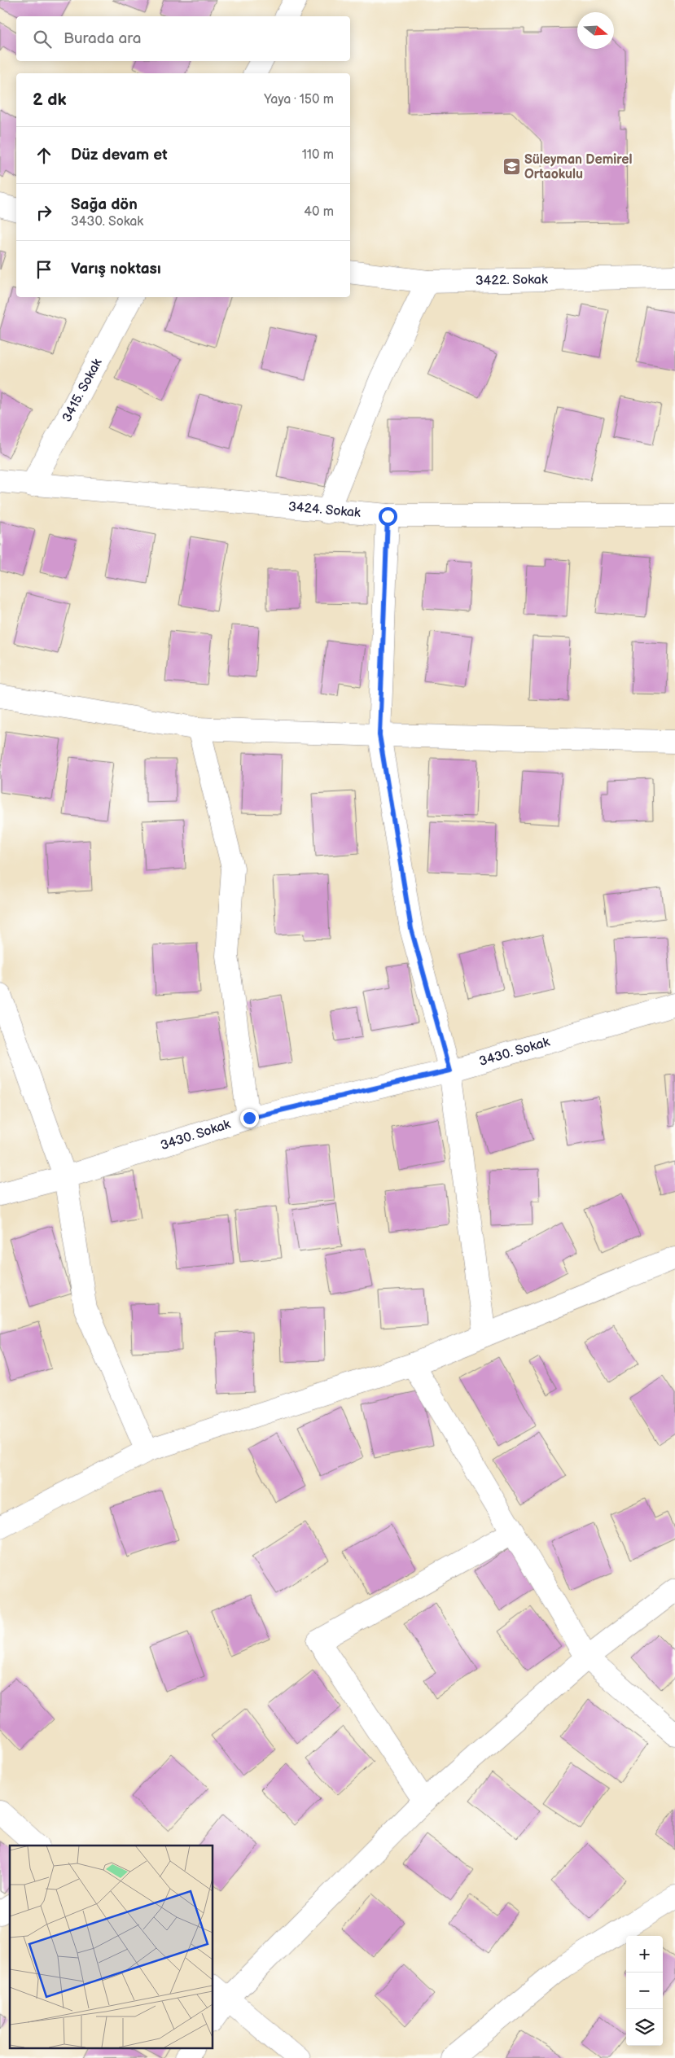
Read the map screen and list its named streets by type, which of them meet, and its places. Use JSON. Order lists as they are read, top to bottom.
{
  "streets": {
    "street": [
      "3422. Sokak",
      "3415. Sokak",
      "3424. Sokak",
      "3430. Sokak"
    ]
  },
  "crossings": [
    ["3415. Sokak", "3424. Sokak"]
  ],
  "places": {
    "school or university": ["Süleyman Demirel Ortaokulu"]
  },
  "north": "right",
  "page": {
    "search": "Burada ara",
    "heading": ["2 dk", "Yaya · 150 m"],
    "list": [
      ["Düz devam et", "110 m"],
      ["Sağa dön", "3430. Sokak", "40 m"],
      "Varış noktası"
    ],
    "map_buttons": ["+", "−"]
  }
}
